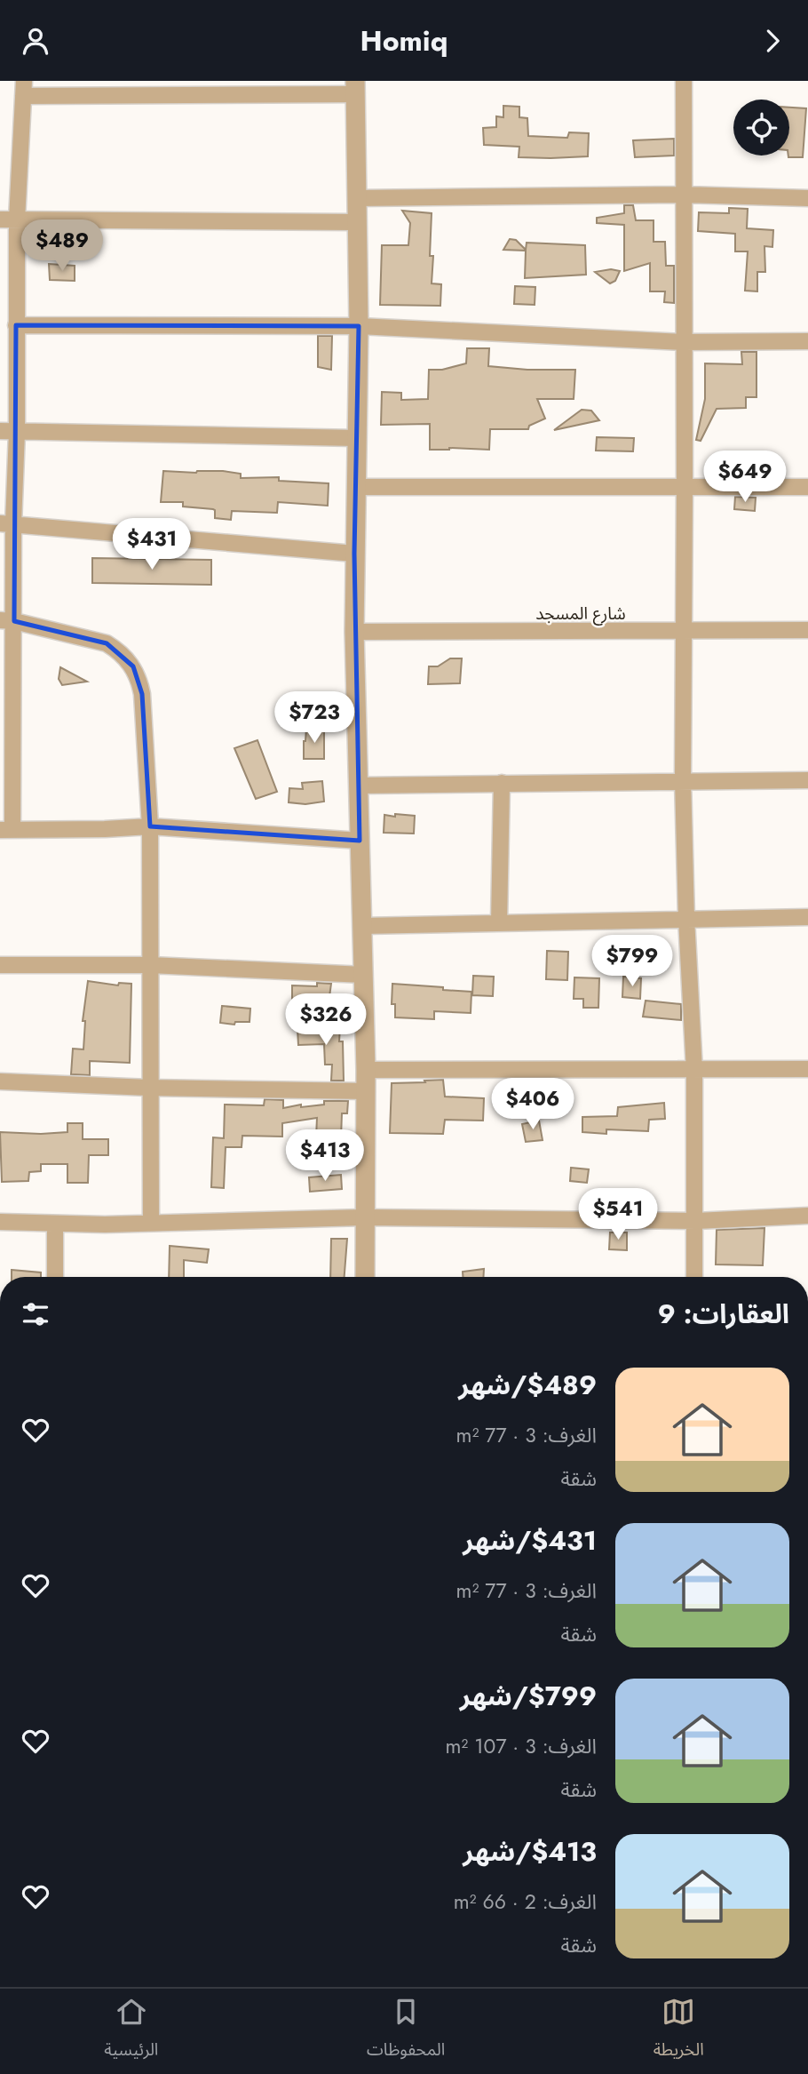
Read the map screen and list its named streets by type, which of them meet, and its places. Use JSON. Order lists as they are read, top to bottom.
{
  "streets": {
    "street": ["شارع المسجد"]
  },
  "page": {
    "header": "Homiq",
    "price": [
      "$489",
      "$649",
      "$431",
      "$723",
      "$799",
      "$326",
      "$406",
      "$413",
      "$541"
    ],
    "heading": "العقارات: 9",
    "list": [
      {
        "name": "$489/شهر",
        "note": "الغرف: 3 · 77 m² · شقة"
      },
      {
        "name": "$431/شهر",
        "note": "الغرف: 3 · 77 m² · شقة"
      },
      {
        "name": "$799/شهر",
        "note": "الغرف: 3 · 107 m² · شقة"
      },
      {
        "name": "$413/شهر",
        "note": "الغرف: 2 · 66 m² · شقة"
      }
    ],
    "tabs": ["الخريطة", "المحفوظات", "الرئيسية"]
  }
}
